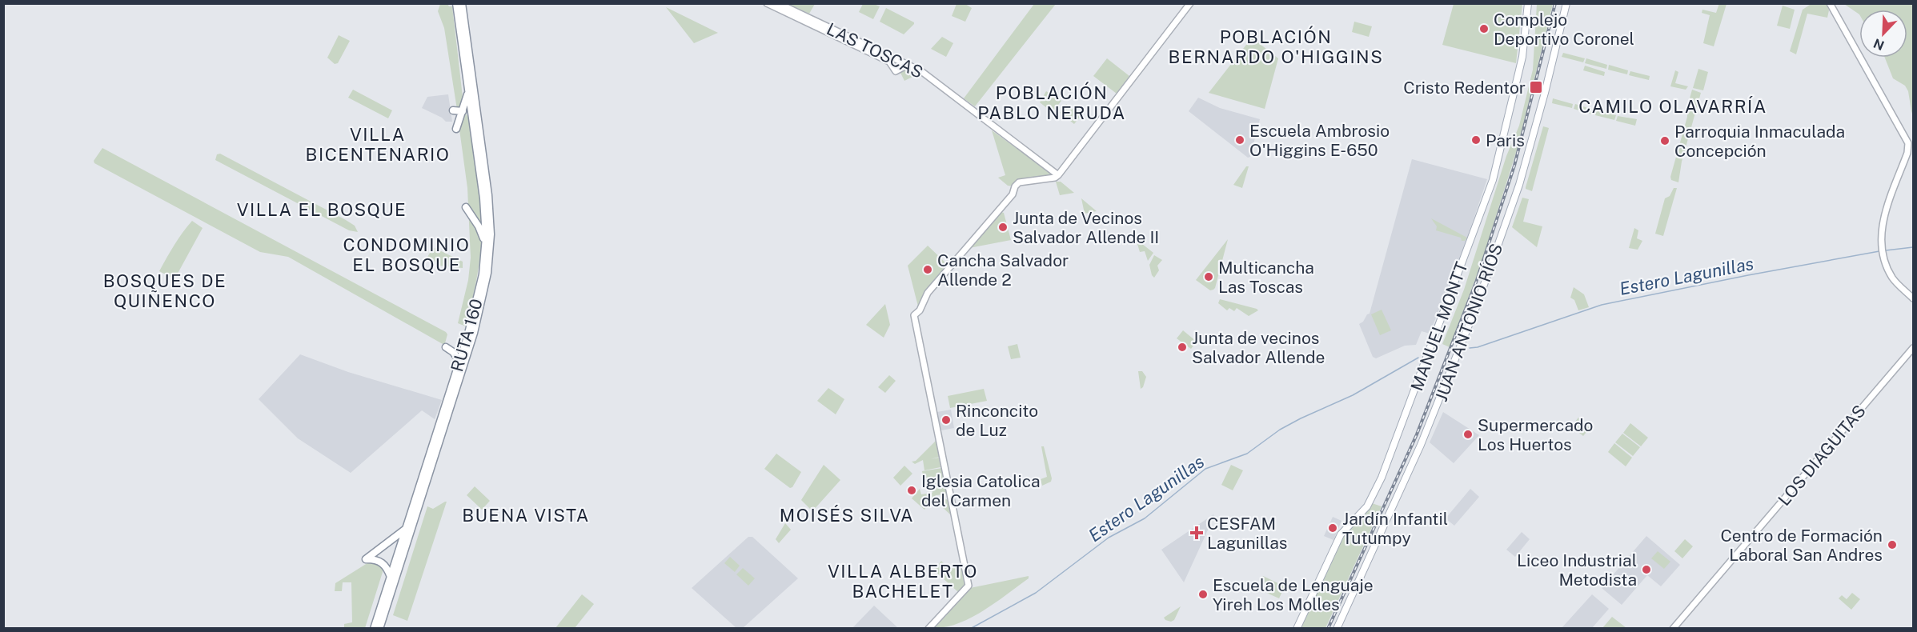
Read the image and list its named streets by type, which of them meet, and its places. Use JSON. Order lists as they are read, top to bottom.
{
  "streets": {
    "highway": ["RUTA 160"],
    "main road": ["JUAN ANTONIO RÍOS", "MANUEL MONTT"],
    "street": ["LAS TOSCAS", "LOS DIAGUITAS"]
  },
  "districts": [
    "POBLACIÓN BERNARDO O'HIGGINS",
    "POBLACIÓN PABLO NERUDA",
    "CAMILO OLAVARRÍA",
    "VILLA BICENTENARIO",
    "VILLA EL BOSQUE",
    "CONDOMINIO EL BOSQUE",
    "BOSQUES DE QUIÑENCO",
    "BUENA VISTA",
    "MOISÉS SILVA",
    "VILLA ALBERTO BACHELET"
  ],
  "water": ["Estero Lagunillas"],
  "places": {
    "other": [
      "Complejo Deportivo Coronel",
      "Escuela Ambrosio O'Higgins E-650",
      "Paris",
      "Parroquia Inmaculada Concepción",
      "Junta de Vecinos Salvador Allende II",
      "Cancha Salvador Allende 2",
      "Multicancha Las Toscas",
      "Junta de vecinos Salvador Allende",
      "Rinconcito de Luz",
      "Supermercado Los Huertos",
      "Iglesia Catolica del Carmen",
      "Jardín Infantil Tutumpy",
      "Centro de Formación Laboral San Andres",
      "Liceo Industrial Metodista",
      "Escuela de Lenguaje Yireh Los Molles"
    ],
    "transit": ["Cristo Redentor"],
    "health": ["CESFAM Lagunillas"]
  },
  "north": "bottom left"
}
